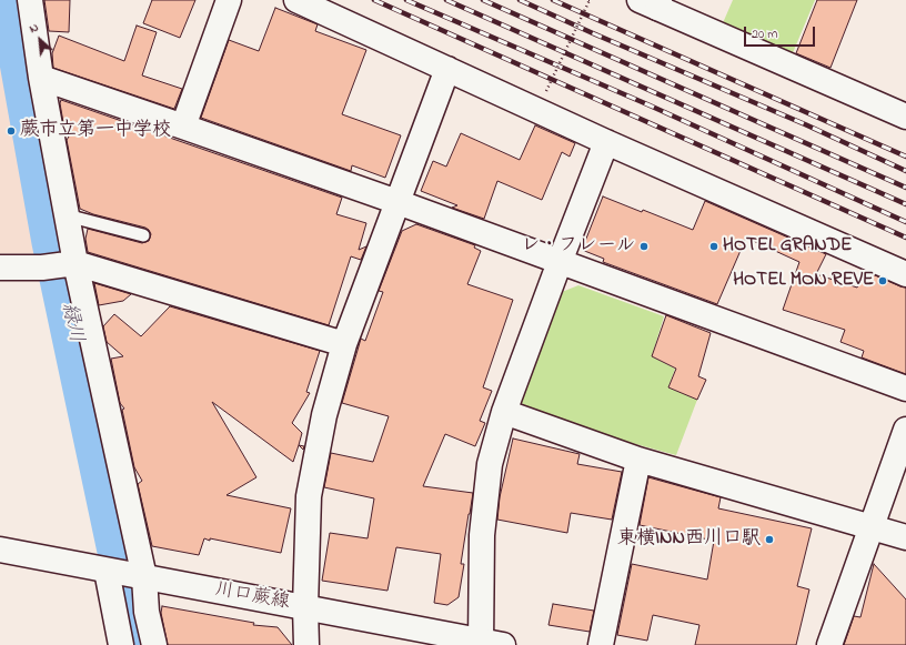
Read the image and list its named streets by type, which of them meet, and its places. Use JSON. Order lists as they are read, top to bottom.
{
  "streets": {
    "street": ["川口蕨線"]
  },
  "water": ["緑川"],
  "places": [
    "蕨市立第一中学校",
    "レ・フレール",
    "HOTEL GRANDE",
    "HOTEL MON REVE",
    "東横INN西川口駅"
  ],
  "scale_bar": "20 m",
  "north": "top left"
}
